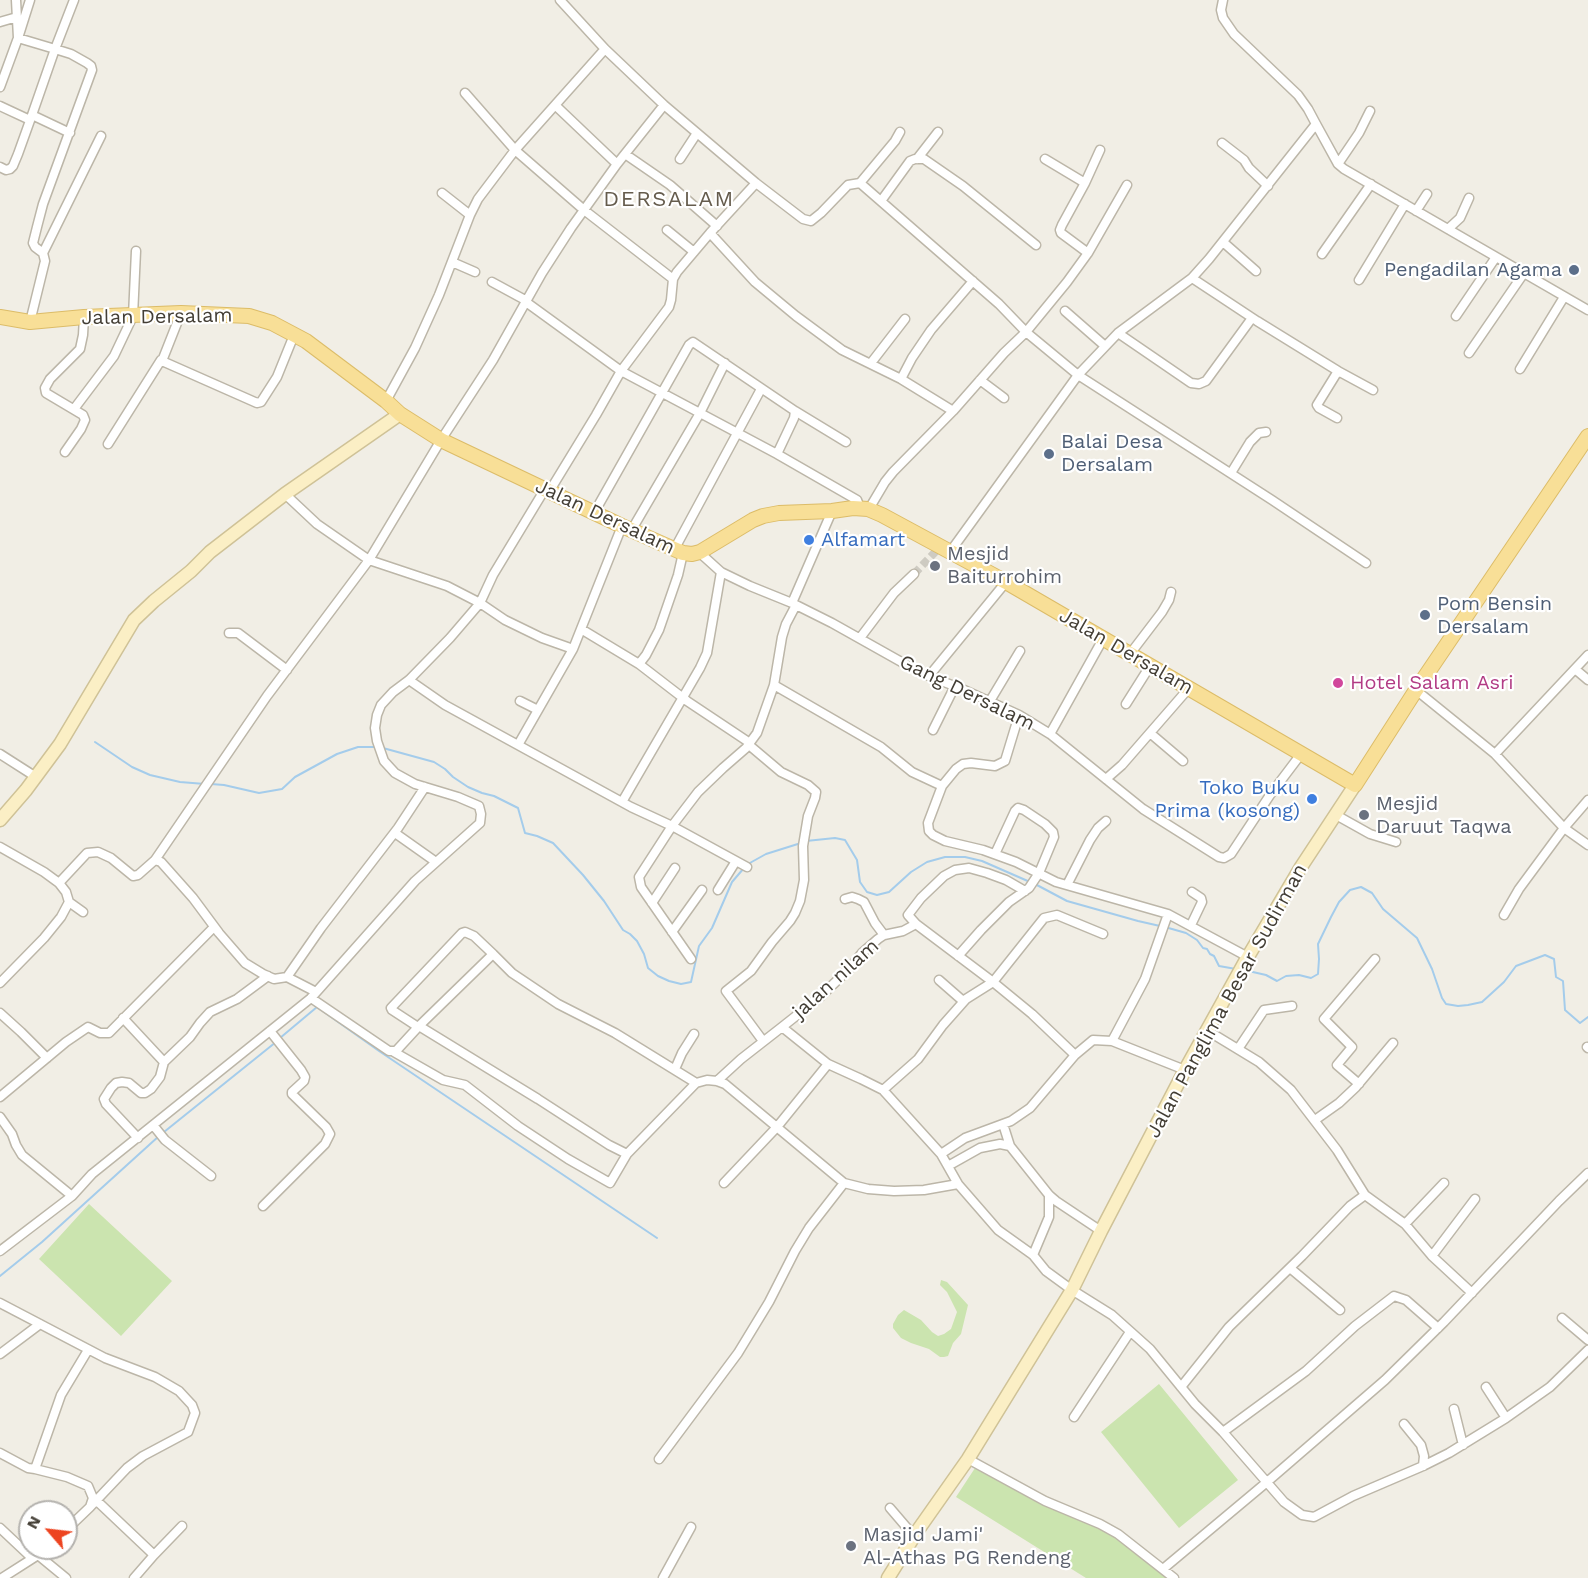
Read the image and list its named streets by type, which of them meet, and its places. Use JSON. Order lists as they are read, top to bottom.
{
  "streets": {
    "main road": ["Jalan Dersalam", "Jalan Panglima Besar Sudirman"],
    "street": ["Gang Dersalam", "jalan nilam"]
  },
  "crossings": [
    ["Jalan Dersalam", "Gang Dersalam"],
    ["Jalan Dersalam", "Jalan Panglima Besar Sudirman"]
  ],
  "districts": ["DERSALAM"],
  "places": [
    "Pengadilan Agama",
    "Balai Desa Dersalam",
    "Alfamart",
    "Mesjid Baiturrohim",
    "Pom Bensin Dersalam",
    "Hotel Salam Asri",
    "Toko Buku Prima (kosong)",
    "Mesjid Daruut Taqwa",
    "Masjid Jami' Al-Athas PG Rendeng"
  ],
  "north": "top left"
}
